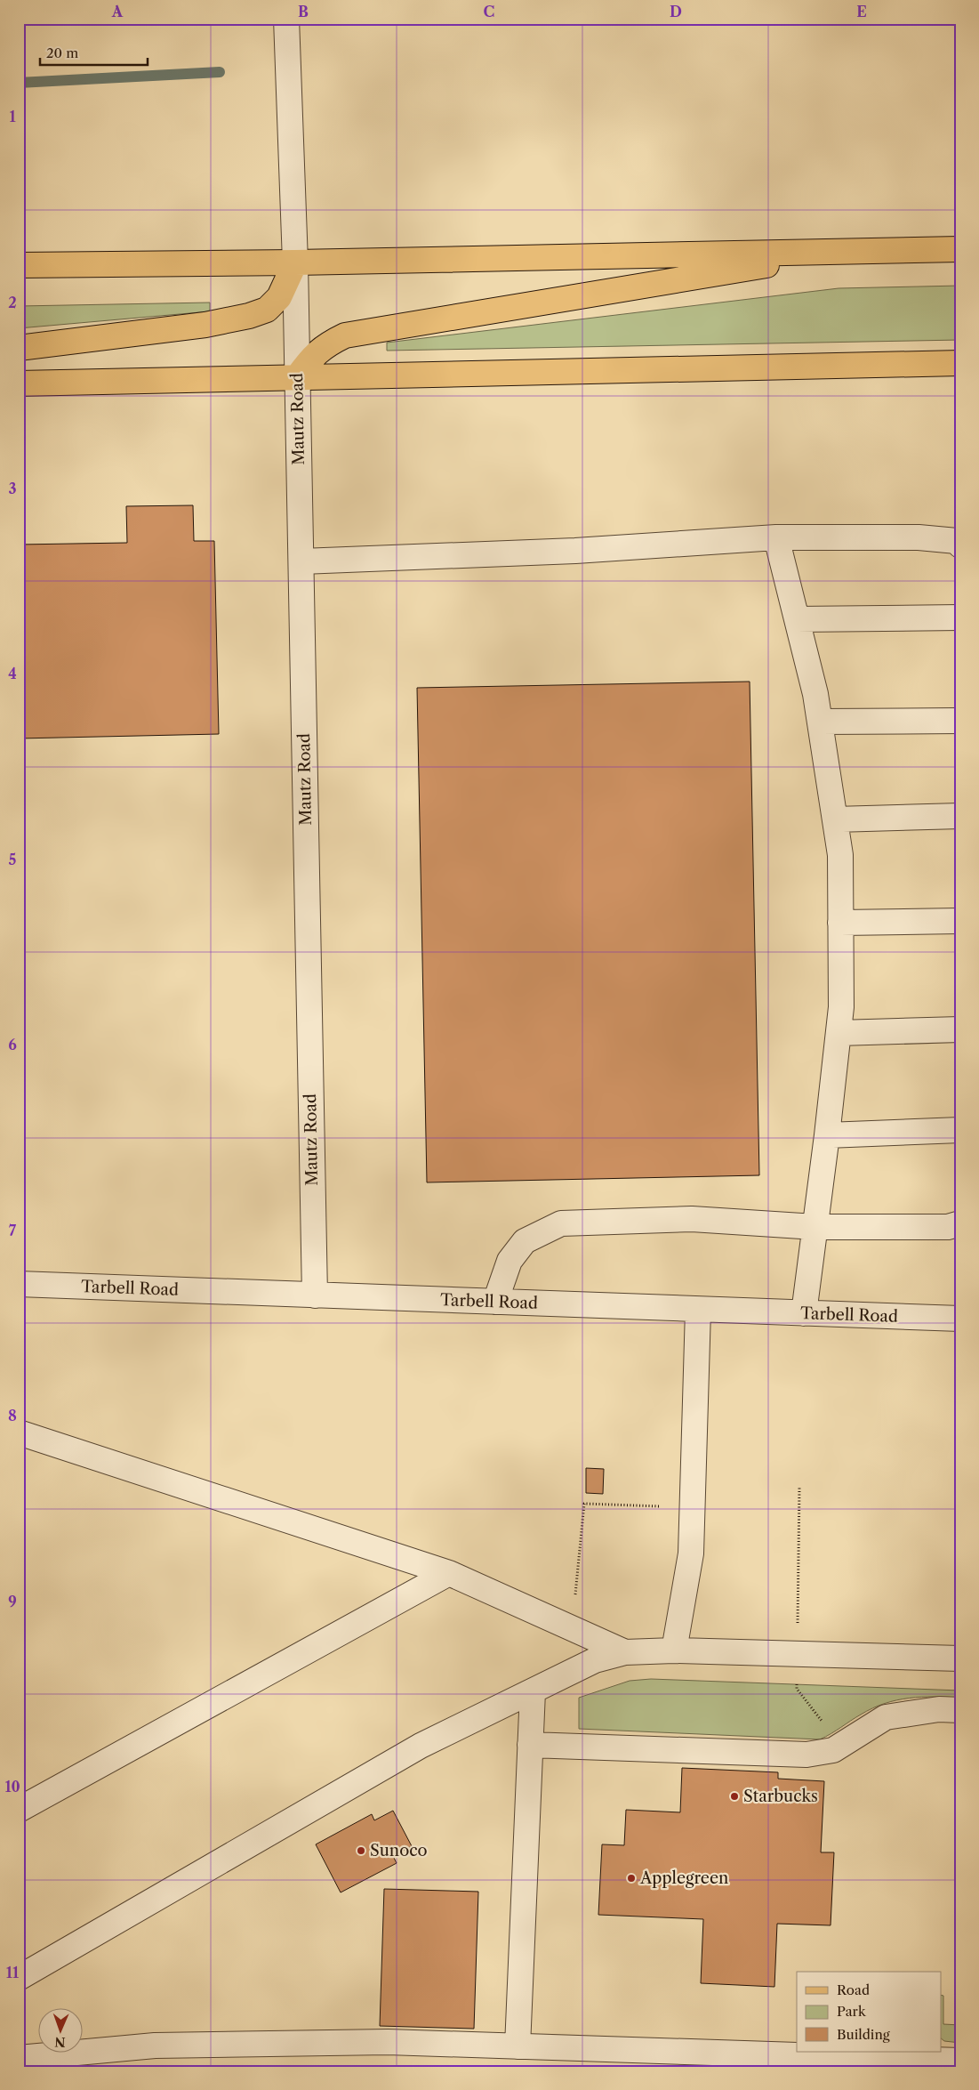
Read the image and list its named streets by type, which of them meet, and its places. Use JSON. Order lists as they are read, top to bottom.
{
  "streets": {
    "street": ["Mautz Road", "Tarbell Road"]
  },
  "crossings": [
    ["Mautz Road", "Tarbell Road"]
  ],
  "places": ["Starbucks", "Sunoco", "Applegreen"],
  "legend": ["Road", "Park", "Building"],
  "scale_bar": "20 m",
  "north": "bottom",
  "grid": {
    "columns": [
      "A",
      "B",
      "C",
      "D",
      "E"
    ],
    "rows": [
      "1",
      "2",
      "3",
      "4",
      "5",
      "6",
      "7",
      "8",
      "9",
      "10",
      "11"
    ]
  }
}
